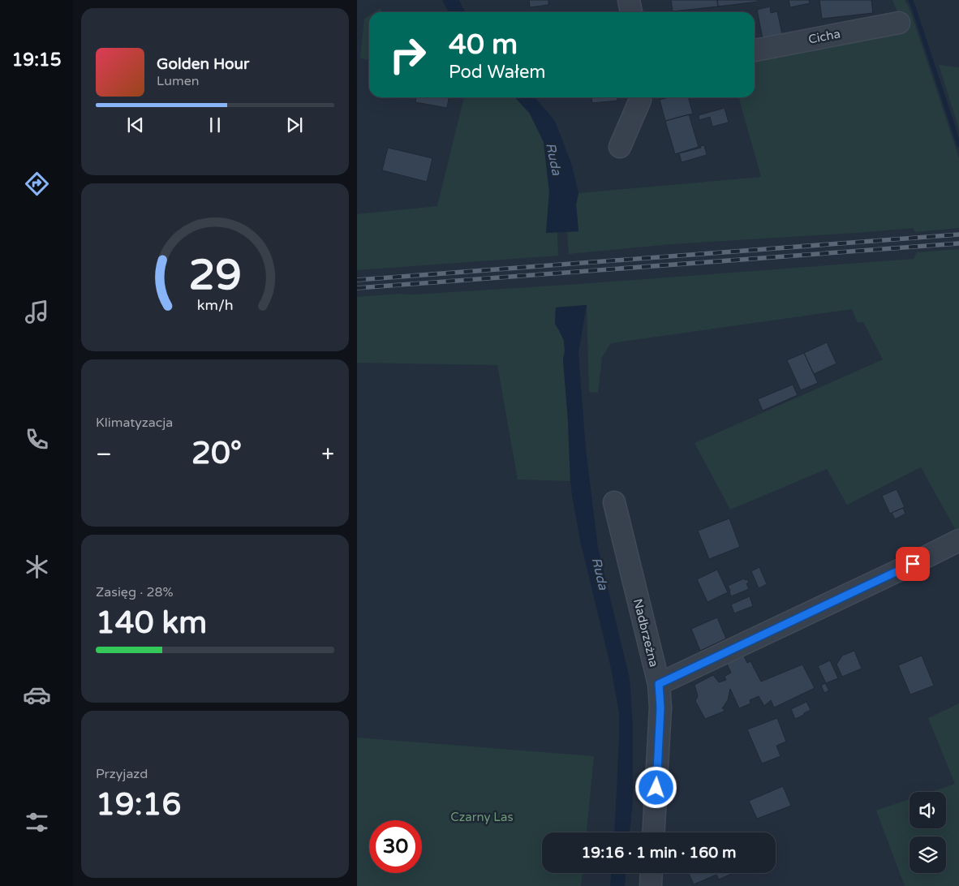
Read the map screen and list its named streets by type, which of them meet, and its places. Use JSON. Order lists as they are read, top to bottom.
{
  "streets": {
    "street": ["Cicha", "Nadbrzeżna"]
  },
  "water": ["Ruda"],
  "parks": ["Czarny Las"],
  "page": {
    "tabs": "19:15",
    "turn": ["40 m", "Pod Wałem"],
    "song": ["Golden Hour", "Lumen"],
    "tile": [
      "Klimatyzacja",
      ["Zasięg · 28%", "140 km"],
      ["Przyjazd", "19:16"]
    ],
    "heat": ["−", "20°", "+"],
    "limit": "30",
    "trip": "19:16 · 1 min · 160 m",
    "gauge": ["29", "km/h"]
  }
}
